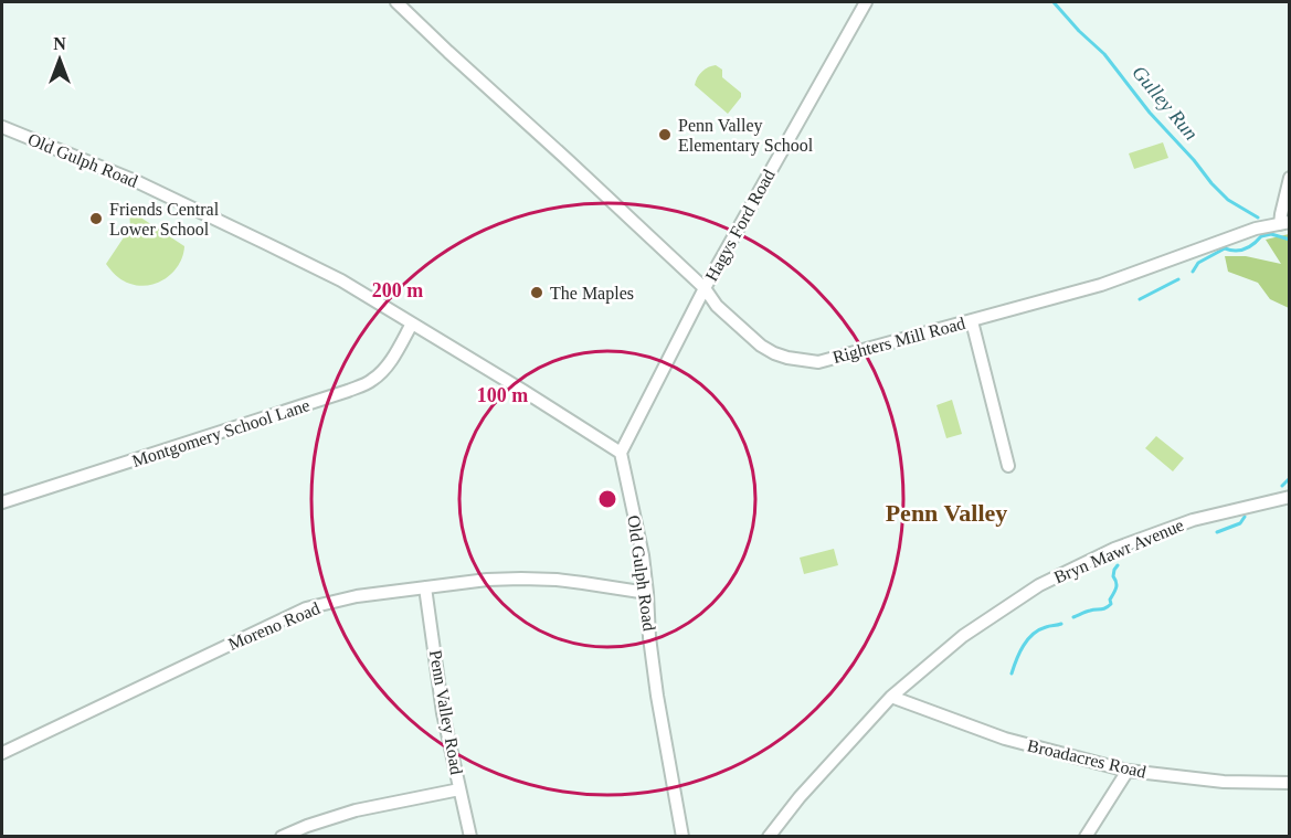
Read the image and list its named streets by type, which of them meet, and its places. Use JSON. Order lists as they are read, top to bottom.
{
  "streets": {
    "street": [
      "Old Gulph Road",
      "Hagys Ford Road",
      "Righters Mill Road",
      "Montgomery School Lane",
      "Bryn Mawr Avenue",
      "Moreno Road",
      "Penn Valley Road",
      "Broadacres Road"
    ]
  },
  "crossings": [
    ["Old Gulph Road", "Hagys Ford Road"],
    ["Old Gulph Road", "Montgomery School Lane"],
    ["Old Gulph Road", "Moreno Road"],
    ["Hagys Ford Road", "Righters Mill Road"],
    ["Bryn Mawr Avenue", "Broadacres Road"],
    ["Moreno Road", "Penn Valley Road"]
  ],
  "districts": ["Penn Valley"],
  "water": ["Gulley Run"],
  "places": ["Penn Valley Elementary School", "Friends Central Lower School", "The Maples"],
  "north": "top",
  "rings": ["200 m", "100 m"]
}
